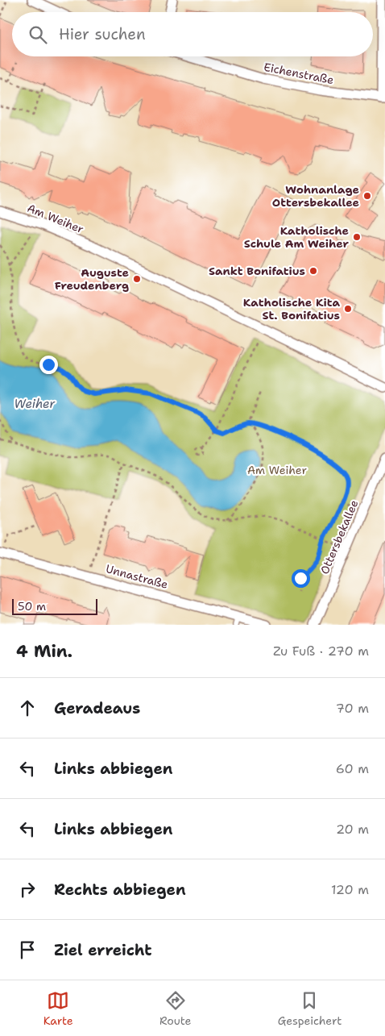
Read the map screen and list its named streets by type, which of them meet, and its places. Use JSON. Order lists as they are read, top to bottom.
{
  "streets": {
    "street": [
      "Eichenstraße",
      "Am Weiher",
      "Ottersbekallee",
      "Unnastraße"
    ]
  },
  "water": ["Weiher"],
  "parks": ["Am Weiher"],
  "places": [
    "Wohnanlage Ottersbekallee",
    "Katholische Schule Am Weiher",
    "Sankt Bonifatius",
    "Auguste Freudenberg",
    "Katholische Kita St. Bonifatius"
  ],
  "scale_bar": "50 m",
  "page": {
    "search": "Hier suchen",
    "scale": "50 m",
    "heading": ["4 Min.", "Zu Fuß · 270 m"],
    "list": [
      ["Geradeaus", "70 m"],
      ["Links abbiegen", "60 m"],
      ["Links abbiegen", "20 m"],
      ["Rechts abbiegen", "120 m"],
      "Ziel erreicht"
    ],
    "nav": ["Karte", "Route", "Gespeichert"]
  }
}
